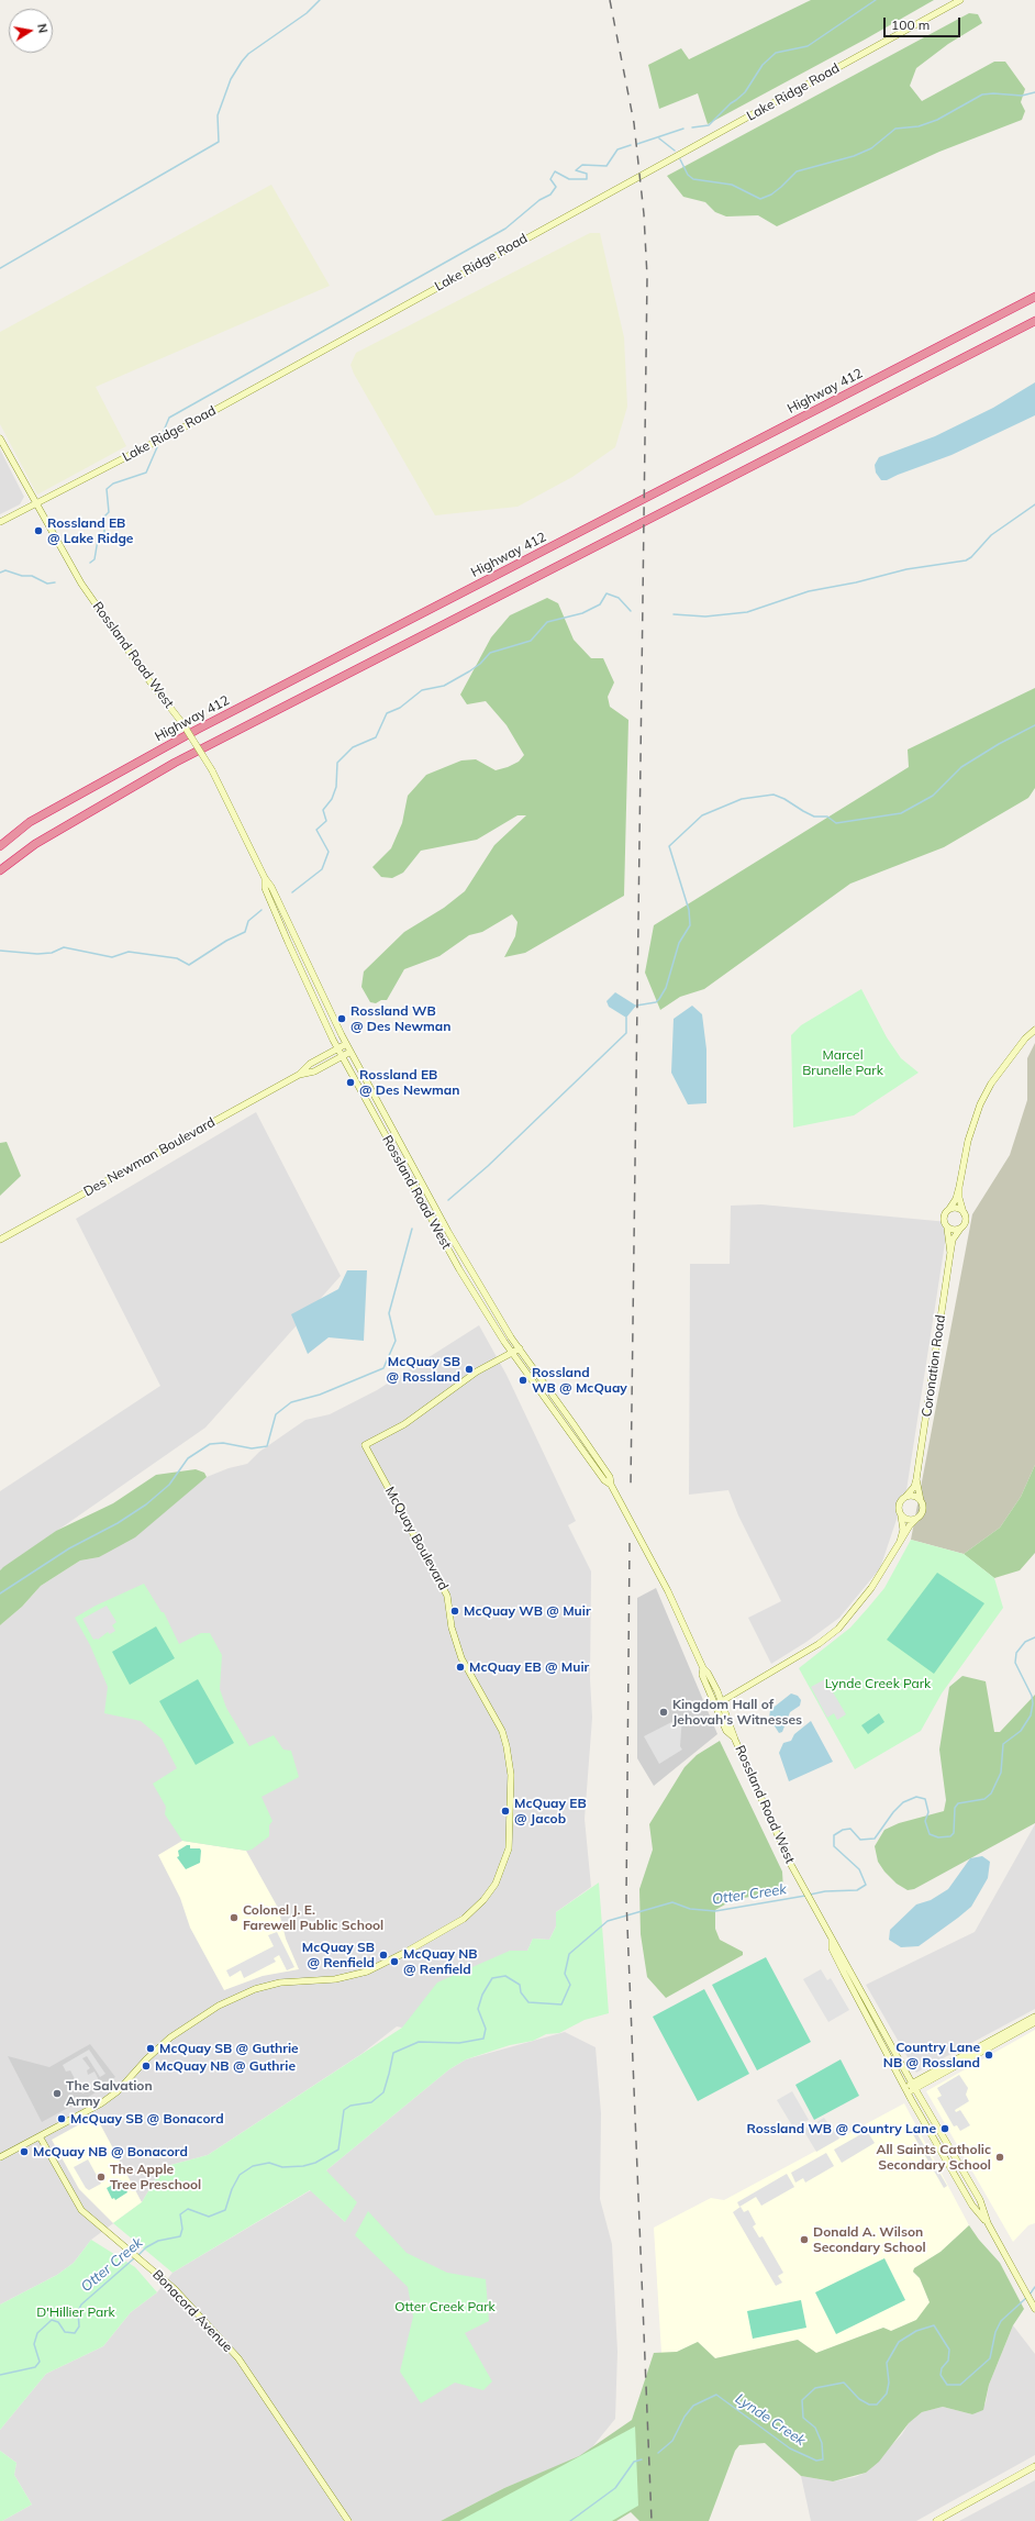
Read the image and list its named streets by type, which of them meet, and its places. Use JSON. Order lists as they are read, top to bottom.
{
  "streets": {
    "highway": ["Highway 412"],
    "main road": [
      "Lake Ridge Road",
      "Rossland Road West",
      "Des Newman Boulevard",
      "Coronation Road",
      "McQuay Boulevard",
      "Bonacord Avenue"
    ]
  },
  "crossings": [
    ["Lake Ridge Road", "Rossland Road West"],
    ["Rossland Road West", "Des Newman Boulevard"],
    ["Rossland Road West", "McQuay Boulevard"],
    ["McQuay Boulevard", "Bonacord Avenue"]
  ],
  "water": ["Otter Creek", "Lynde Creek"],
  "parks": [
    "Marcel Brunelle Park",
    "Lynde Creek Park",
    "Otter Creek Park",
    "D'Hillier Park"
  ],
  "places": [
    "Rossland EB @ Lake Ridge",
    "Rossland WB @ Des Newman",
    "Rossland EB @ Des Newman",
    "McQuay SB @ Rossland",
    "Rossland WB @ McQuay",
    "McQuay WB @ Muir",
    "McQuay EB @ Muir",
    "Kingdom Hall of Jehovah's Witnesses",
    "McQuay EB @ Jacob",
    "Colonel J. E. Farewell Public School",
    "McQuay SB @ Renfield",
    "McQuay NB @ Renfield",
    "McQuay SB @ Guthrie",
    "Country Lane NB @ Rossland",
    "McQuay NB @ Guthrie",
    "The Salvation Army",
    "McQuay SB @ Bonacord",
    "Rossland WB @ Country Lane",
    "McQuay NB @ Bonacord",
    "All Saints Catholic Secondary School",
    "The Apple Tree Preschool",
    "Donald A. Wilson Secondary School"
  ],
  "scale_bar": "100 m",
  "north": "right"
}
